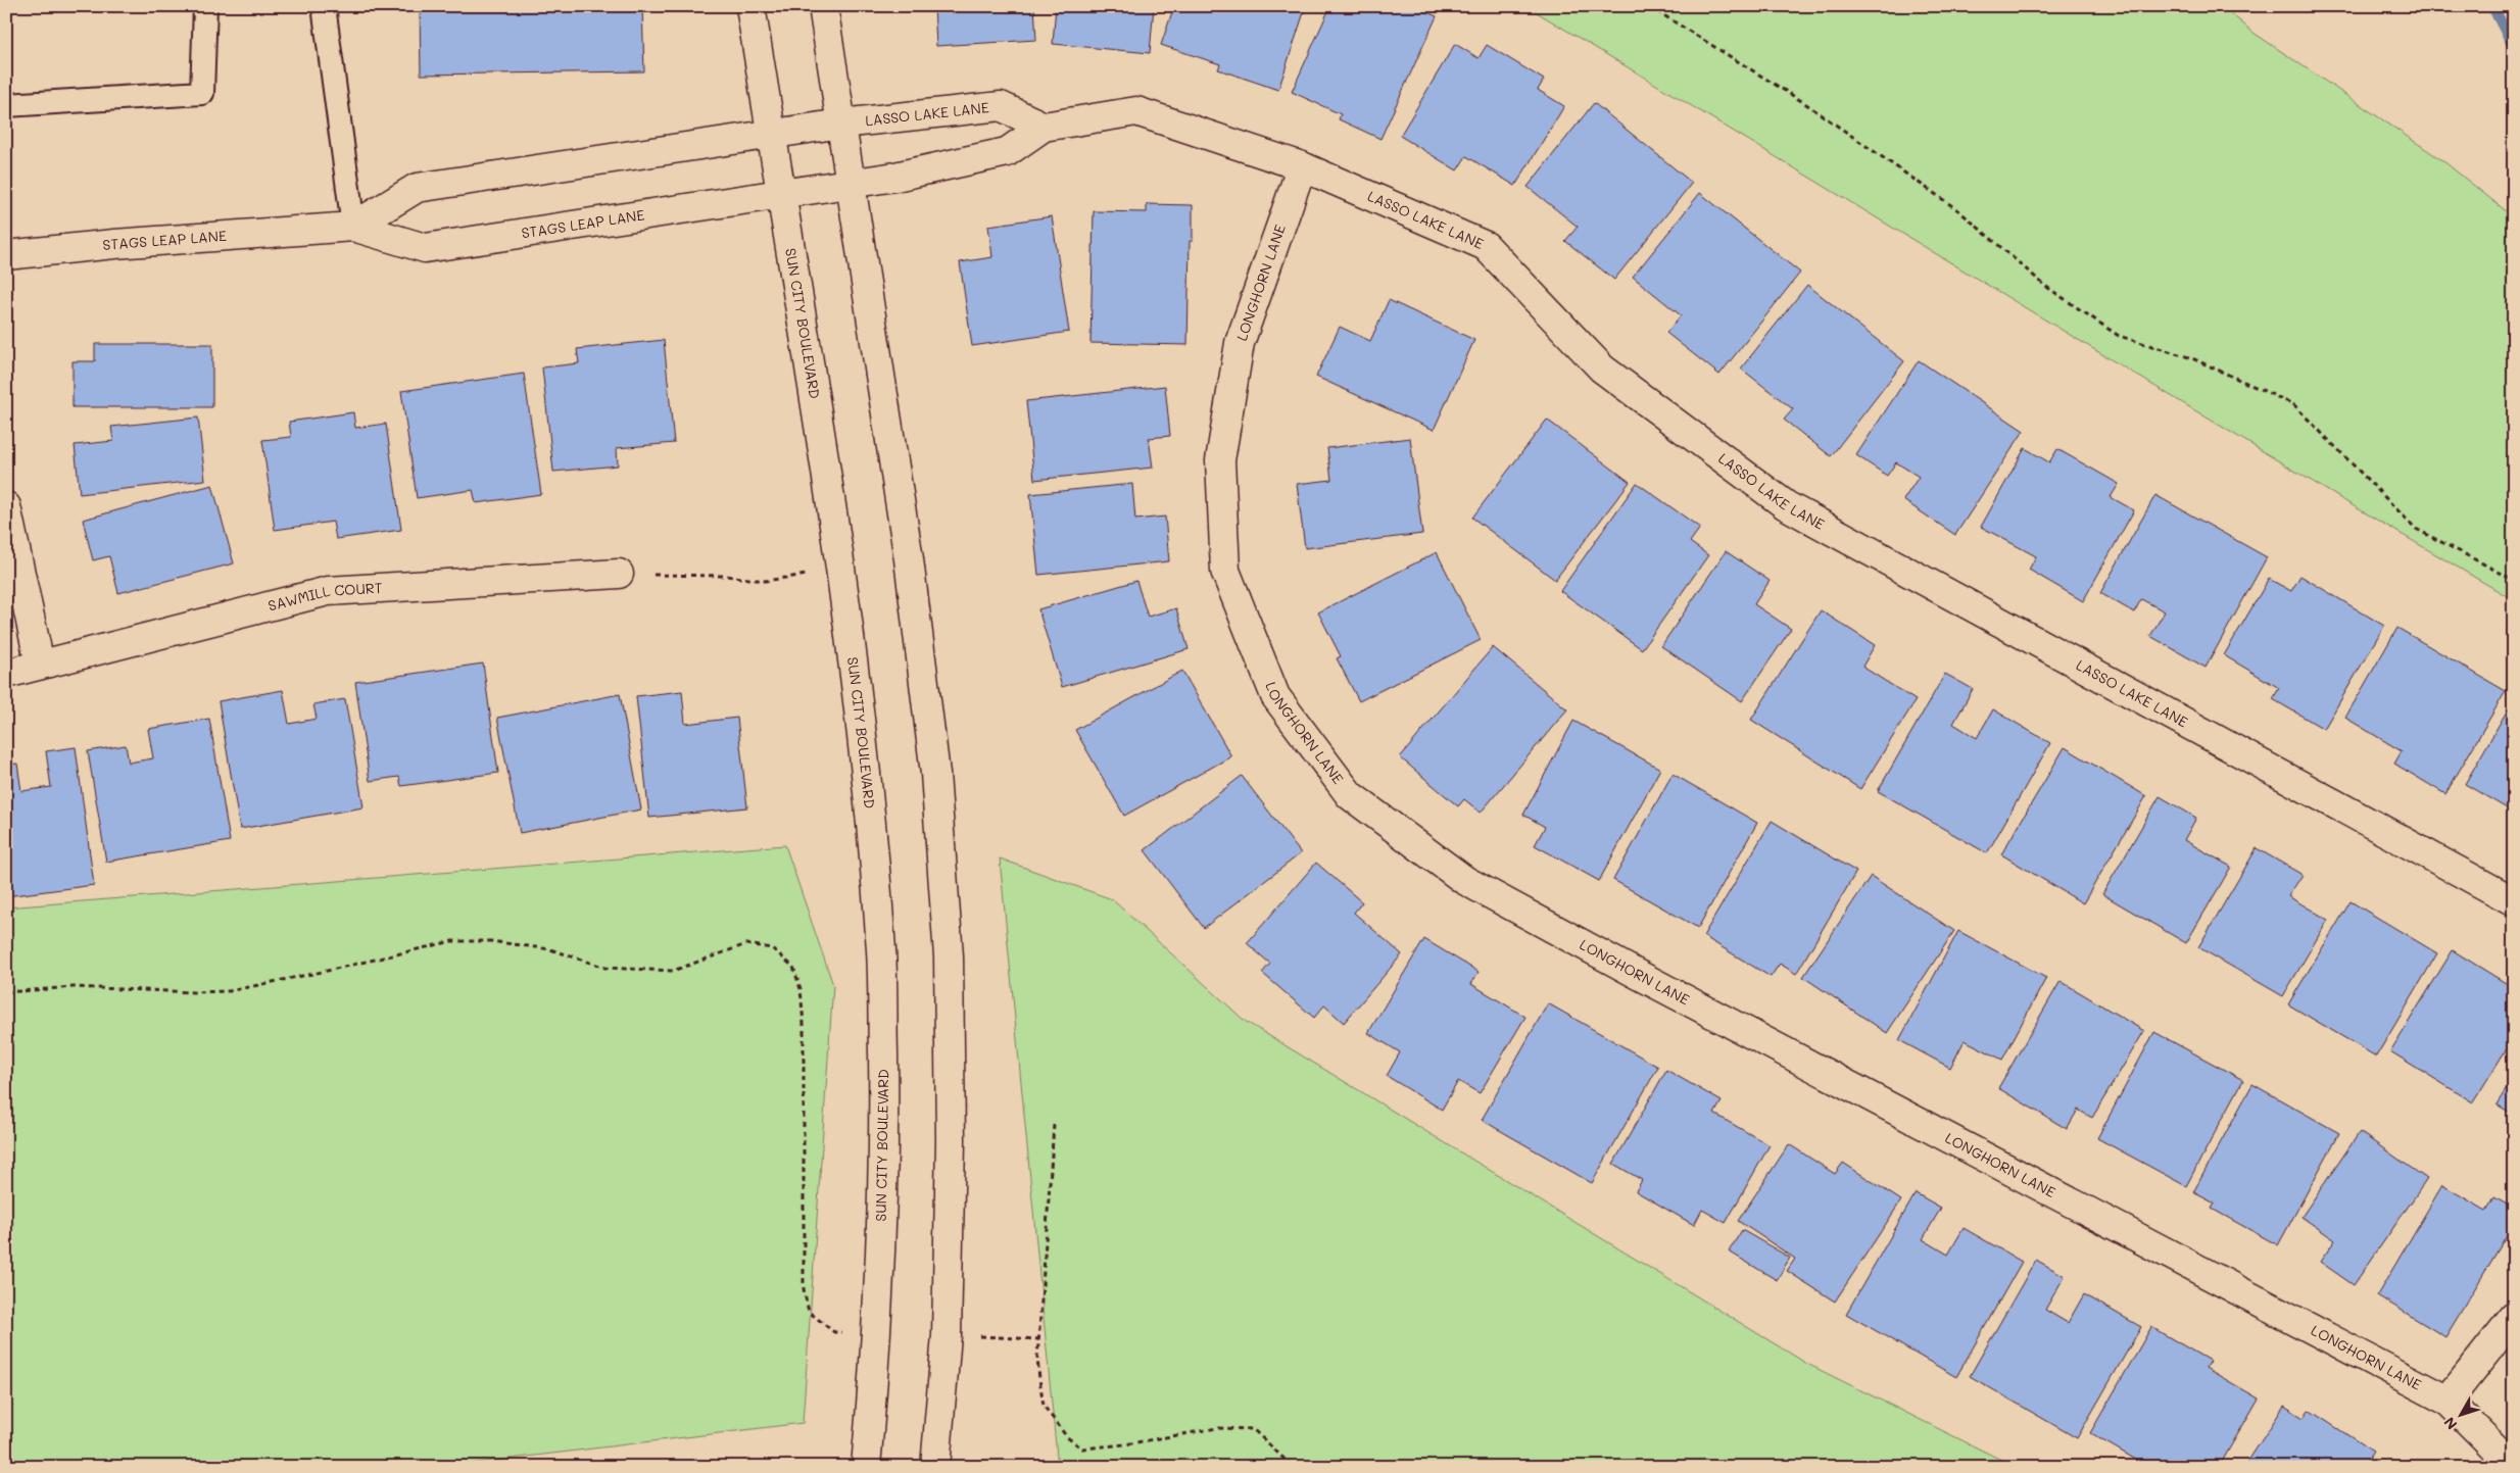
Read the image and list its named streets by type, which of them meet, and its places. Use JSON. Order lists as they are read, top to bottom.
{
  "streets": {
    "street": [
      "LASSO LAKE LANE",
      "STAGS LEAP LANE",
      "LONGHORN LANE",
      "SUN CITY BOULEVARD",
      "SAWMILL COURT"
    ]
  },
  "crossings": [
    ["LASSO LAKE LANE", "STAGS LEAP LANE"],
    ["LASSO LAKE LANE", "LONGHORN LANE"],
    ["STAGS LEAP LANE", "SUN CITY BOULEVARD"]
  ],
  "north": "bottom left"
}
